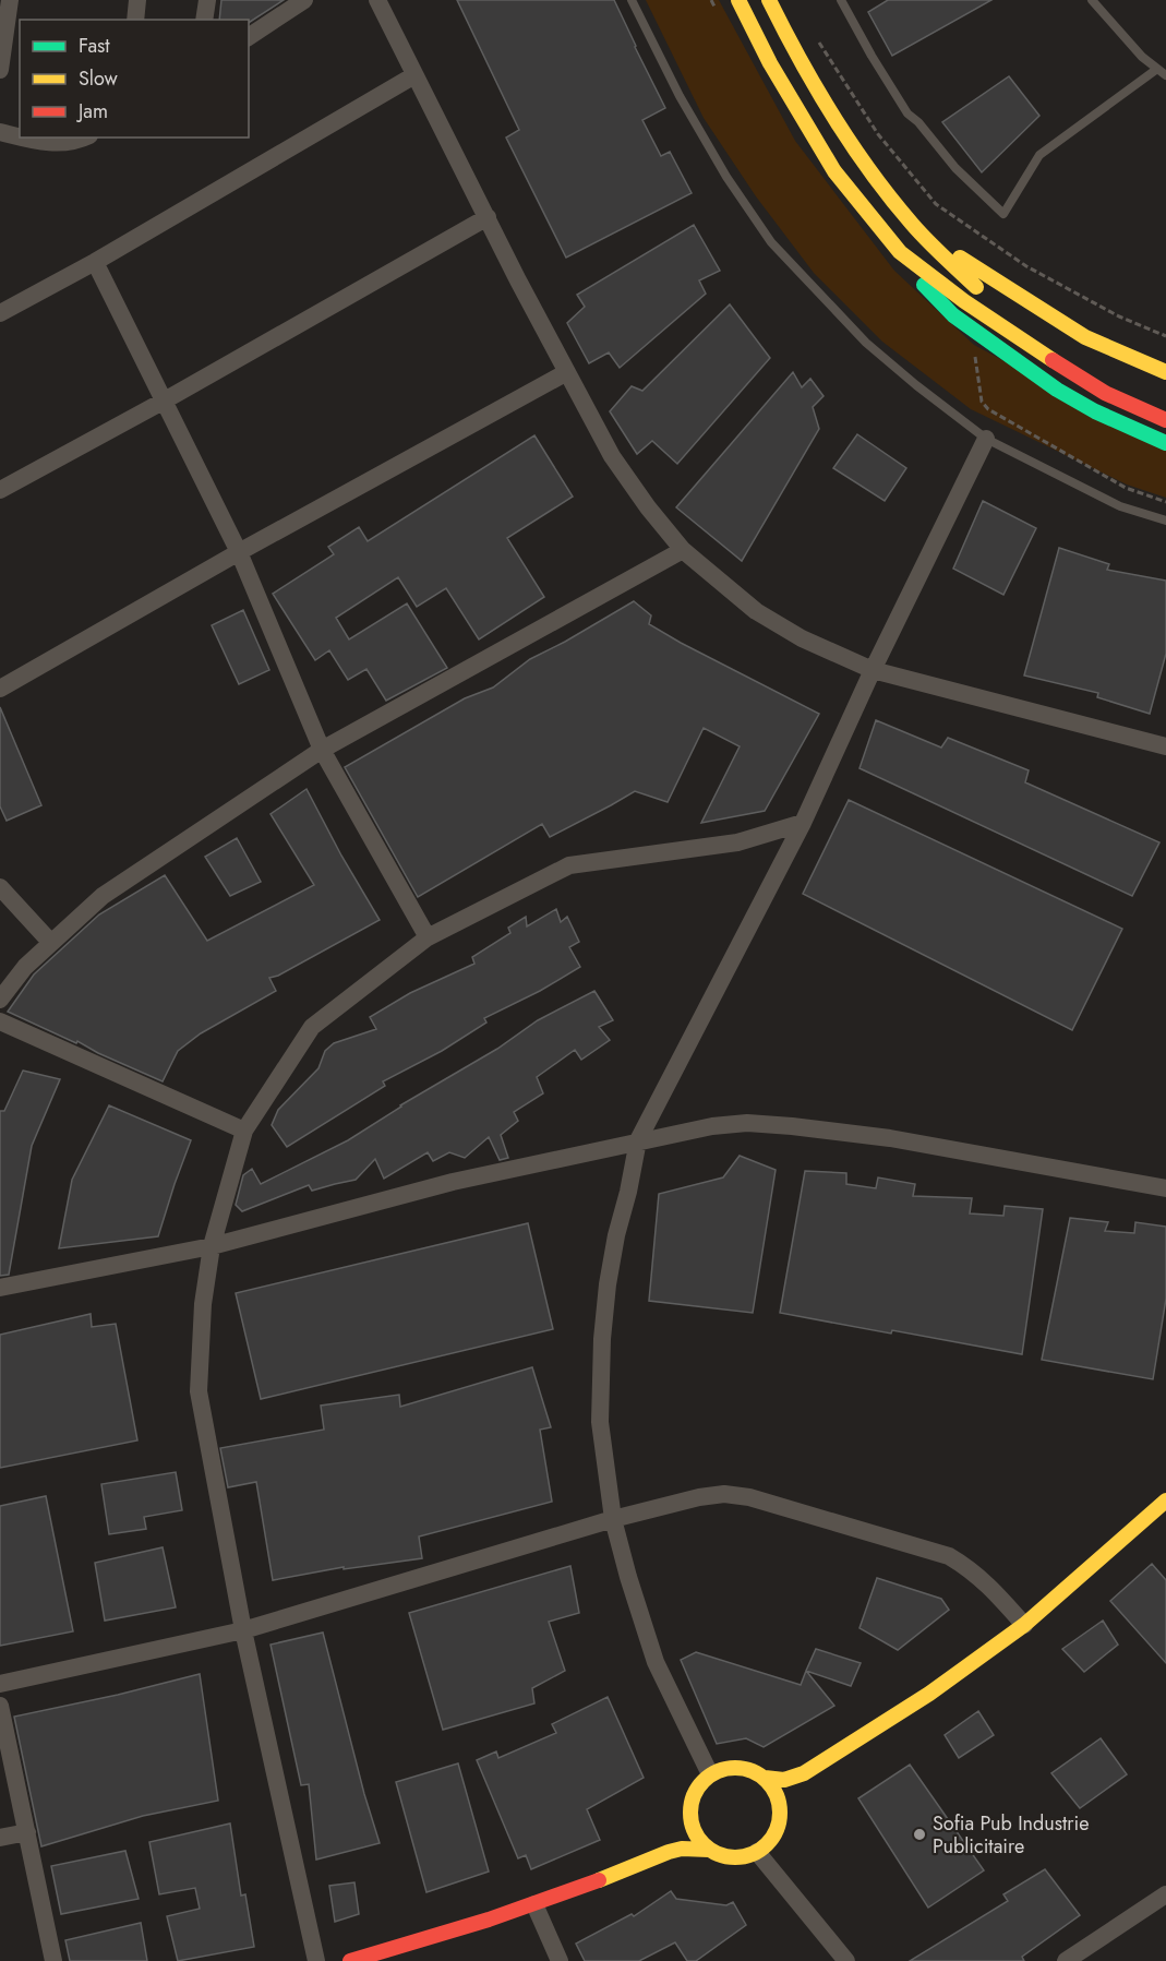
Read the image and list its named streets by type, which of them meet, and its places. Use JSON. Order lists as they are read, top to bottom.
{
  "places": ["Sofia Pub Industrie Publicitaire"],
  "legend": ["Fast", "Slow", "Jam"]
}
